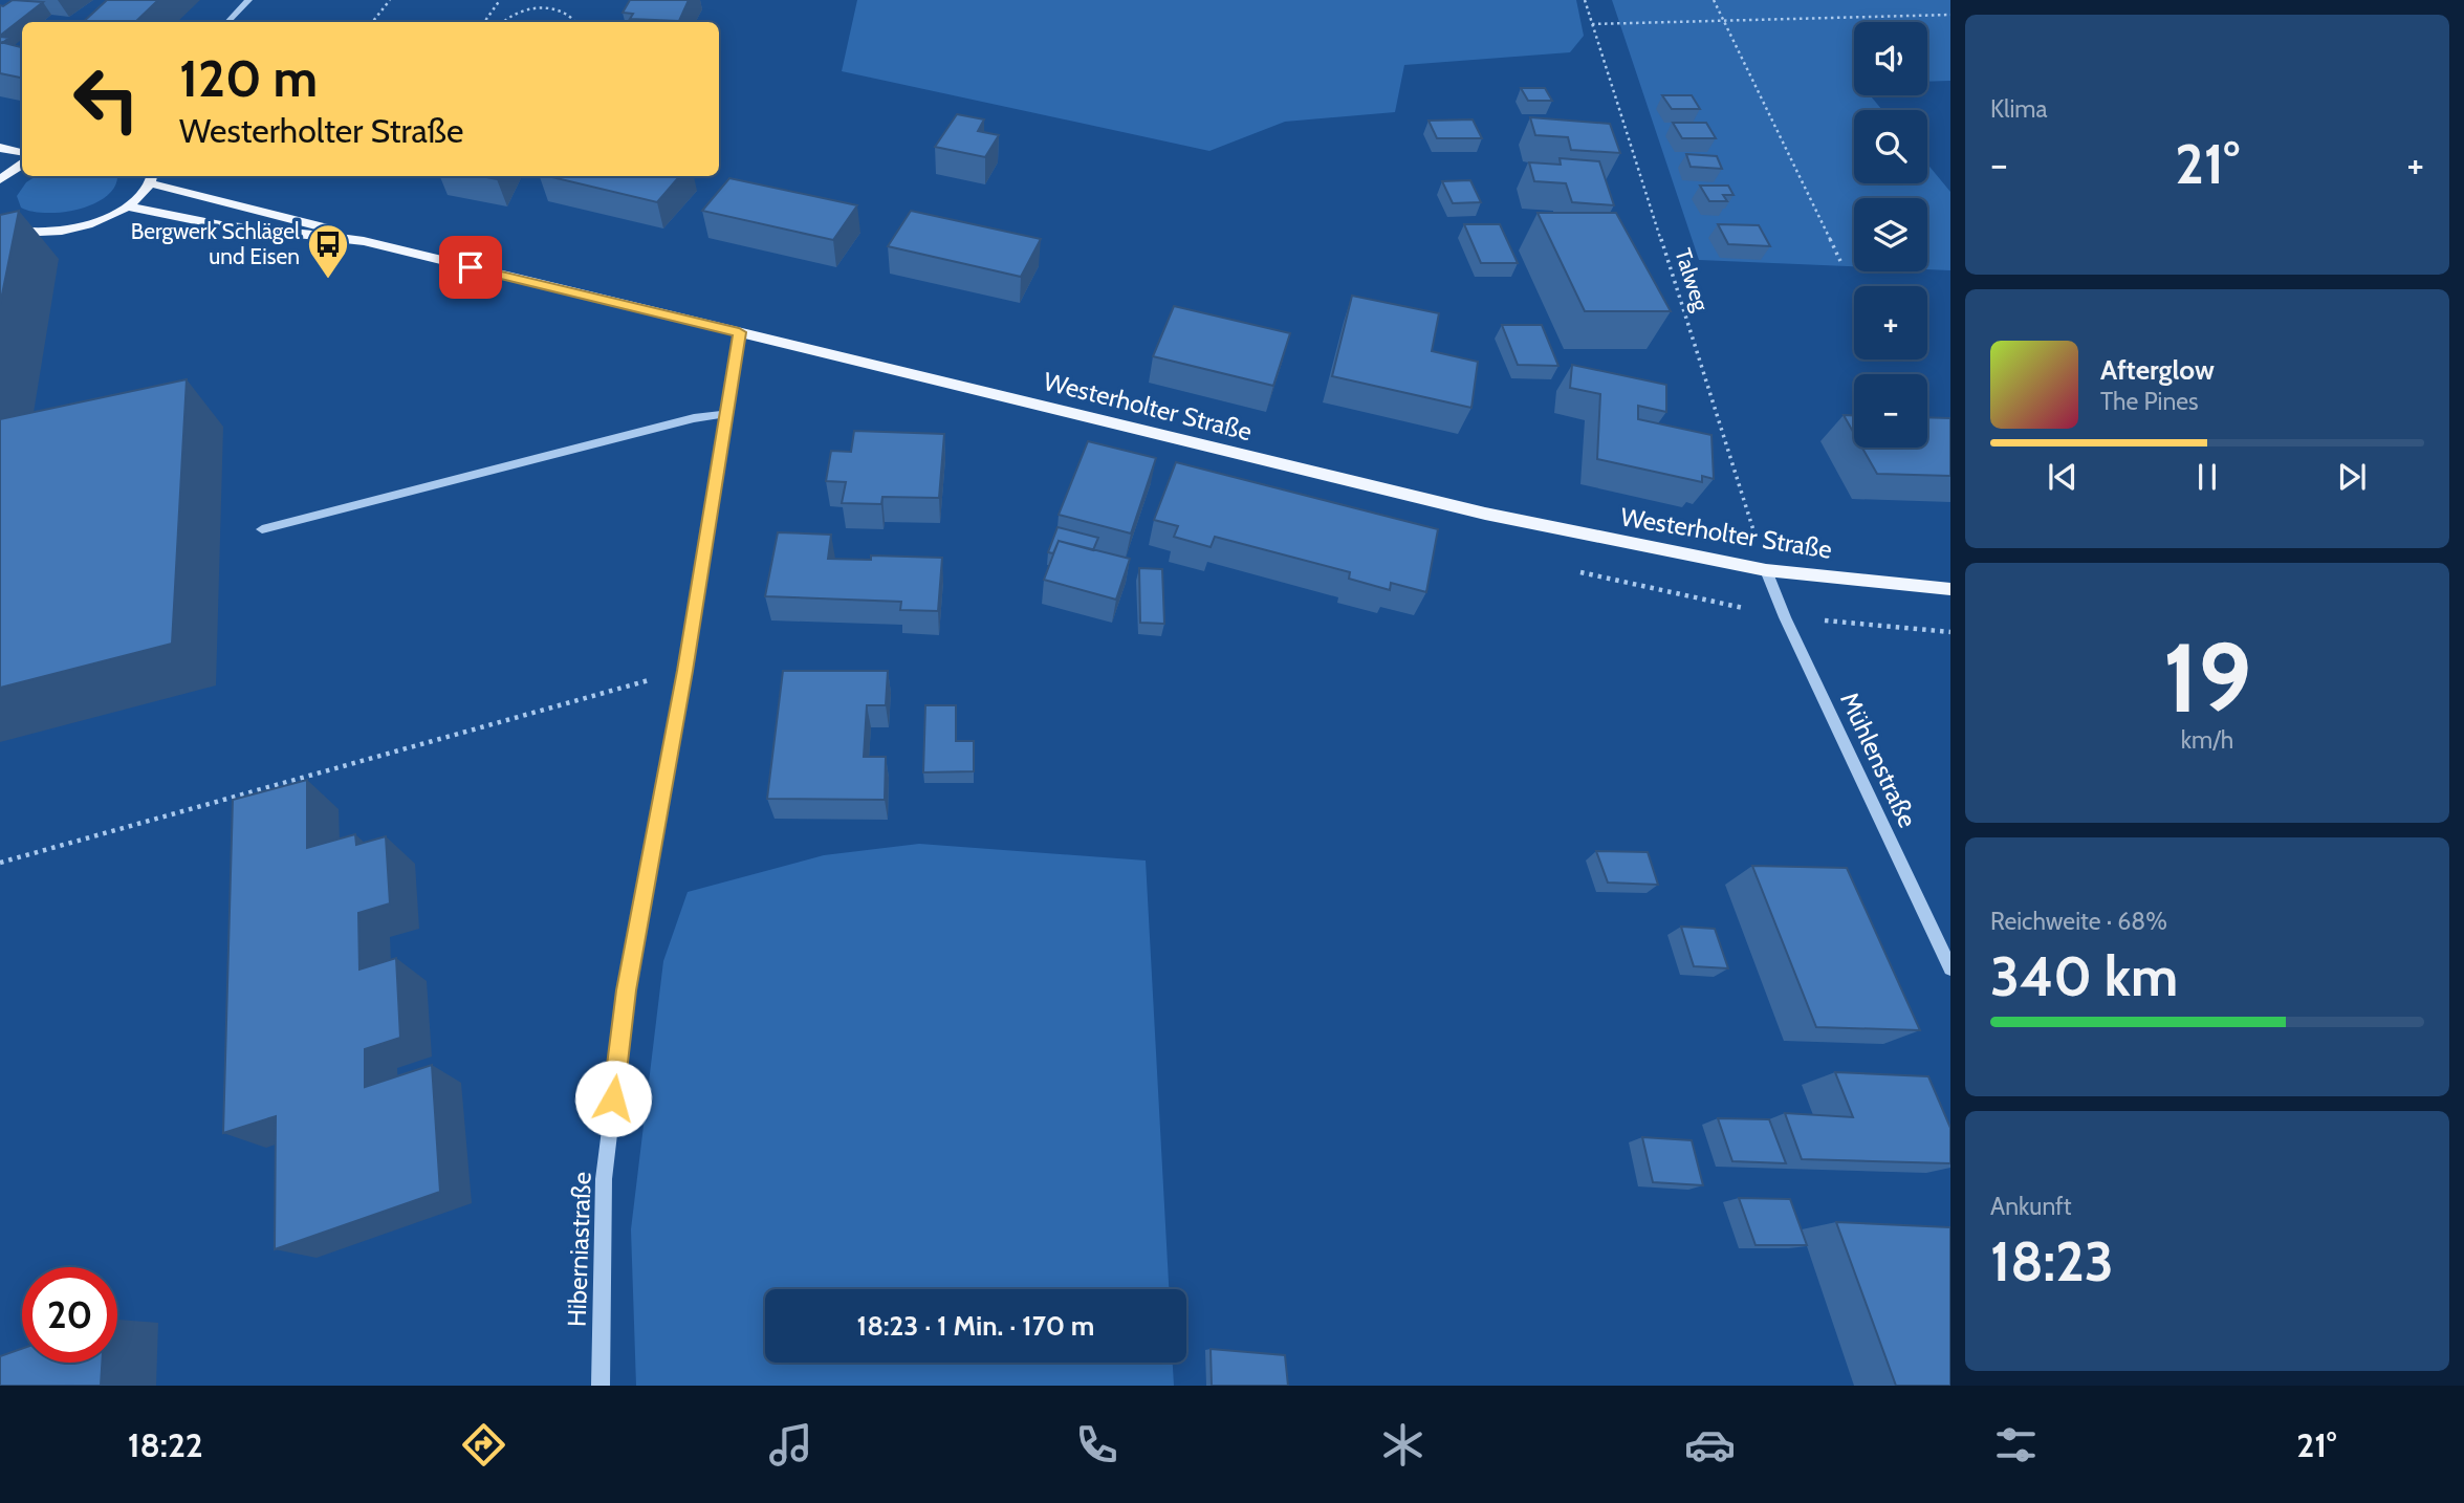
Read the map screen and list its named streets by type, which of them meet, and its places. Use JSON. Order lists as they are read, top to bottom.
{
  "streets": {
    "main road": ["Westerholter Straße"],
    "street": ["Mühlenstraße", "Hiberniastraße"],
    "path": ["Talweg"]
  },
  "crossings": [
    ["Talweg", "Westerholter Straße"],
    ["Talweg", "Mühlenstraße"],
    ["Westerholter Straße", "Mühlenstraße"],
    ["Westerholter Straße", "Hiberniastraße"]
  ],
  "places": {
    "bus stop": ["Bergwerk Schlägel und Eisen"]
  },
  "page": {
    "tile": [
      "Klima",
      ["19", "km/h"],
      ["Reichweite · 68%", "340 km"],
      ["Ankunft", "18:23"]
    ],
    "map_buttons": ["+", "−"],
    "turn": ["120 m", "Westerholter Straße"],
    "heat": ["−", "21°", "+"],
    "song": ["Afterglow", "The Pines"],
    "limit": "20",
    "trip": "18:23 · 1 Min. · 170 m",
    "tabs": ["18:22", "21°"]
  }
}
